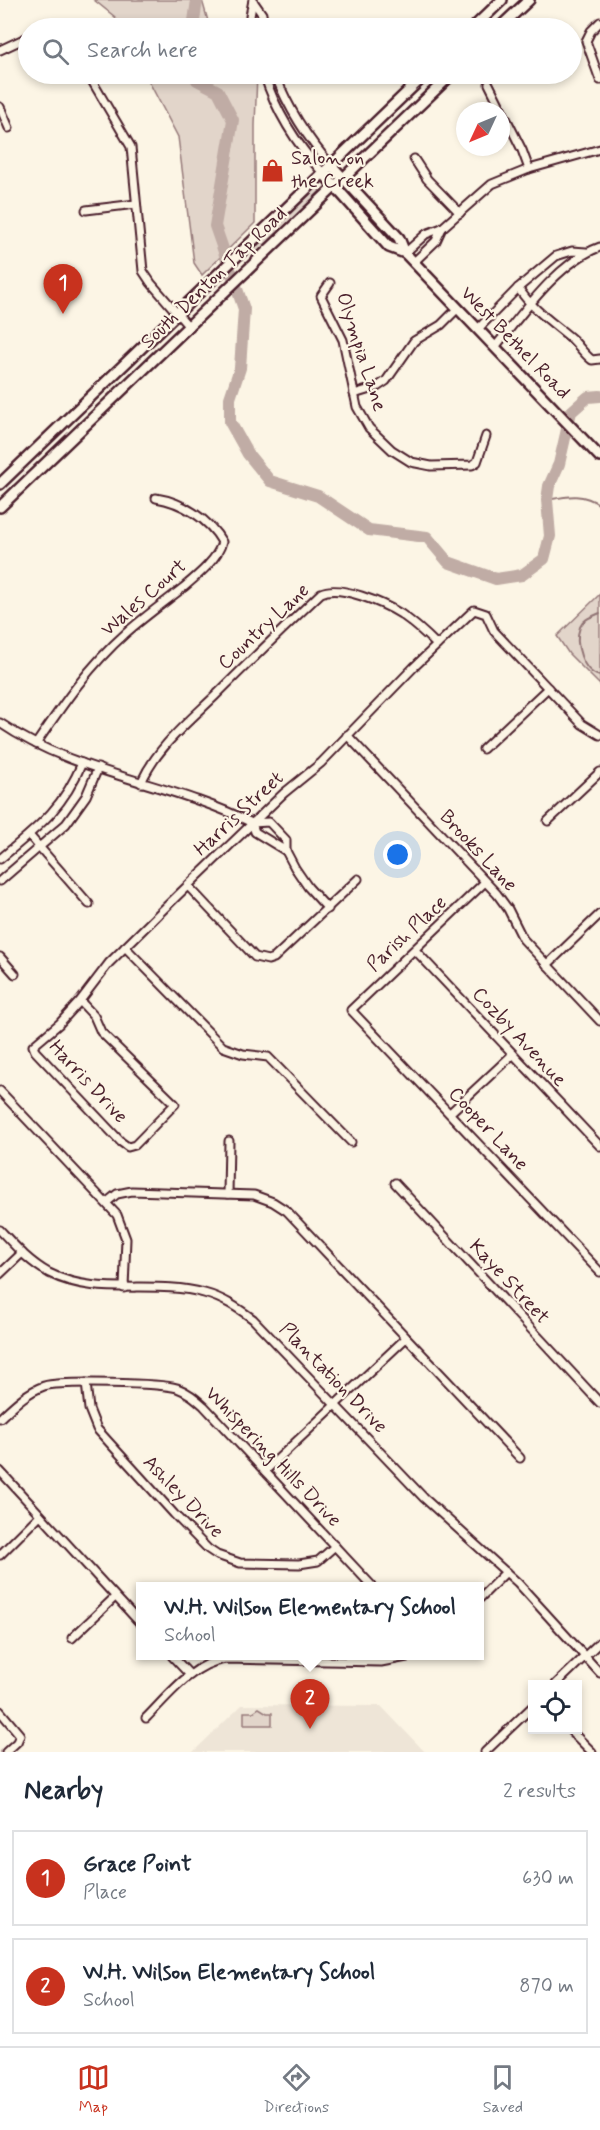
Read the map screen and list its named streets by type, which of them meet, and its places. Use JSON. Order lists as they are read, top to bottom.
{
  "streets": {
    "main road": ["South Denton Tap Road", "West Bethel Road"],
    "street": [
      "Olympia Lane",
      "Wales Court",
      "Country Lane",
      "Harris Street",
      "Brooks Lane",
      "Parish Place",
      "Cozby Avenue",
      "Harris Drive",
      "Cooper Lane",
      "Kaye Street",
      "Plantation Drive",
      "Whispering Hills Drive",
      "Ashley Drive"
    ]
  },
  "crossings": [
    ["South Denton Tap Road", "West Bethel Road"],
    ["Country Lane", "Harris Street"],
    ["Harris Street", "Brooks Lane"],
    ["Harris Street", "Harris Drive"],
    ["Brooks Lane", "Parish Place"],
    ["Parish Place", "Cozby Avenue"],
    ["Parish Place", "Cooper Lane"],
    ["Whispering Hills Drive", "Ashley Drive"]
  ],
  "places": {
    "shop": ["Salon on the Creek"]
  },
  "north": "bottom left",
  "page": {
    "search": "Search here",
    "pins": ["1", "2"],
    "popup": ["W.H. Wilson Elementary School", "School"],
    "heading": ["Nearby", "2 results"],
    "list": [
      {
        "mark": "1",
        "name": "Grace Point",
        "note": "Place",
        "value": "630 m"
      },
      {
        "mark": "2",
        "name": "W.H. Wilson Elementary School",
        "note": "School",
        "value": "870 m"
      }
    ],
    "nav": ["Map", "Directions", "Saved"]
  }
}
